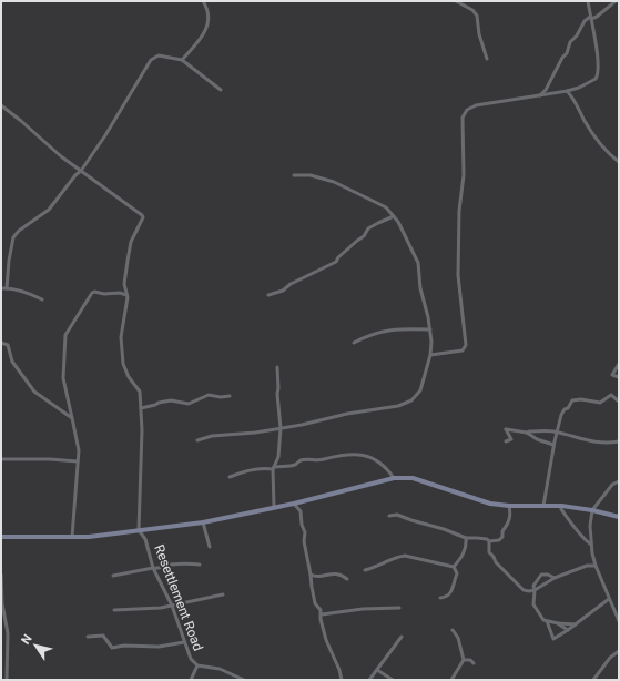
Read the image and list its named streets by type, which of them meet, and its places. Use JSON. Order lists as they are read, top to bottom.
{
  "streets": {
    "street": ["Resettlement Road"]
  },
  "north": "top left"
}
